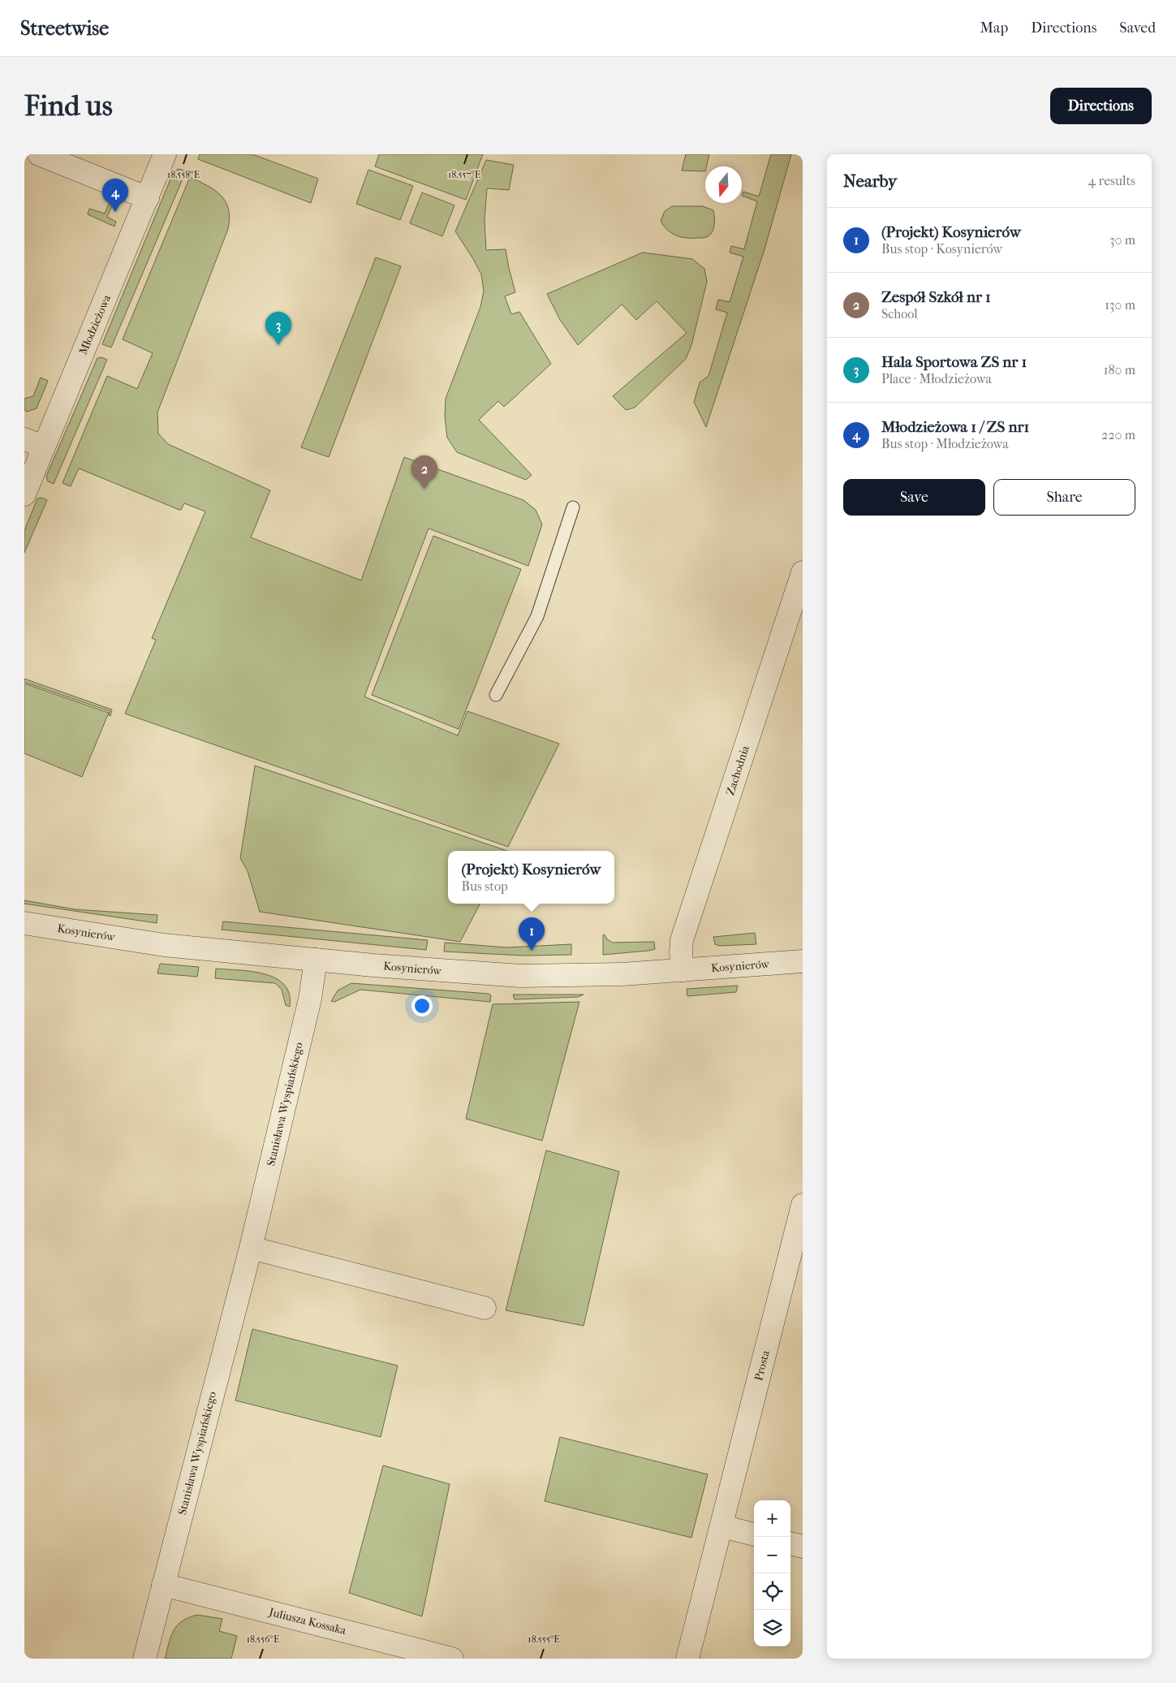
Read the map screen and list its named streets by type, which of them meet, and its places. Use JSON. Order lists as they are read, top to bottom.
{
  "streets": {
    "street": [
      "Młodzieżowa",
      "Zachodnia",
      "Kosynierów",
      "Stanisława Wyspiańskiego",
      "Prosta",
      "Juliusza Kossaka"
    ]
  },
  "crossings": [
    ["Zachodnia", "Kosynierów"],
    ["Kosynierów", "Stanisława Wyspiańskiego"],
    ["Stanisława Wyspiańskiego", "Juliusza Kossaka"]
  ],
  "north": "bottom",
  "page": {
    "header": "Streetwise",
    "nav": ["Map", "Directions", "Saved"],
    "buttons": [
      "Directions",
      ["Save", "Share"]
    ],
    "title": "Find us",
    "heading": ["Nearby", "4 results"],
    "pins": [
      "4",
      "3",
      "2",
      "1"
    ],
    "list": [
      {
        "mark": "1",
        "name": "(Projekt) Kosynierów",
        "note": "Bus stop · Kosynierów",
        "value": "30 m"
      },
      {
        "mark": "2",
        "name": "Zespół Szkół nr 1",
        "note": "School",
        "value": "130 m"
      },
      {
        "mark": "3",
        "name": "Hala Sportowa ZS nr 1",
        "note": "Place · Młodzieżowa",
        "value": "180 m"
      },
      {
        "mark": "4",
        "name": "Młodzieżowa 1 / ZS nr1",
        "note": "Bus stop · Młodzieżowa",
        "value": "220 m"
      }
    ],
    "popup": ["(Projekt) Kosynierów", "Bus stop"],
    "map_buttons": ["+", "−"]
  },
  "coordinates": [
    "18.558°E",
    "18.557°E",
    "18.556°E",
    "18.555°E"
  ]
}
